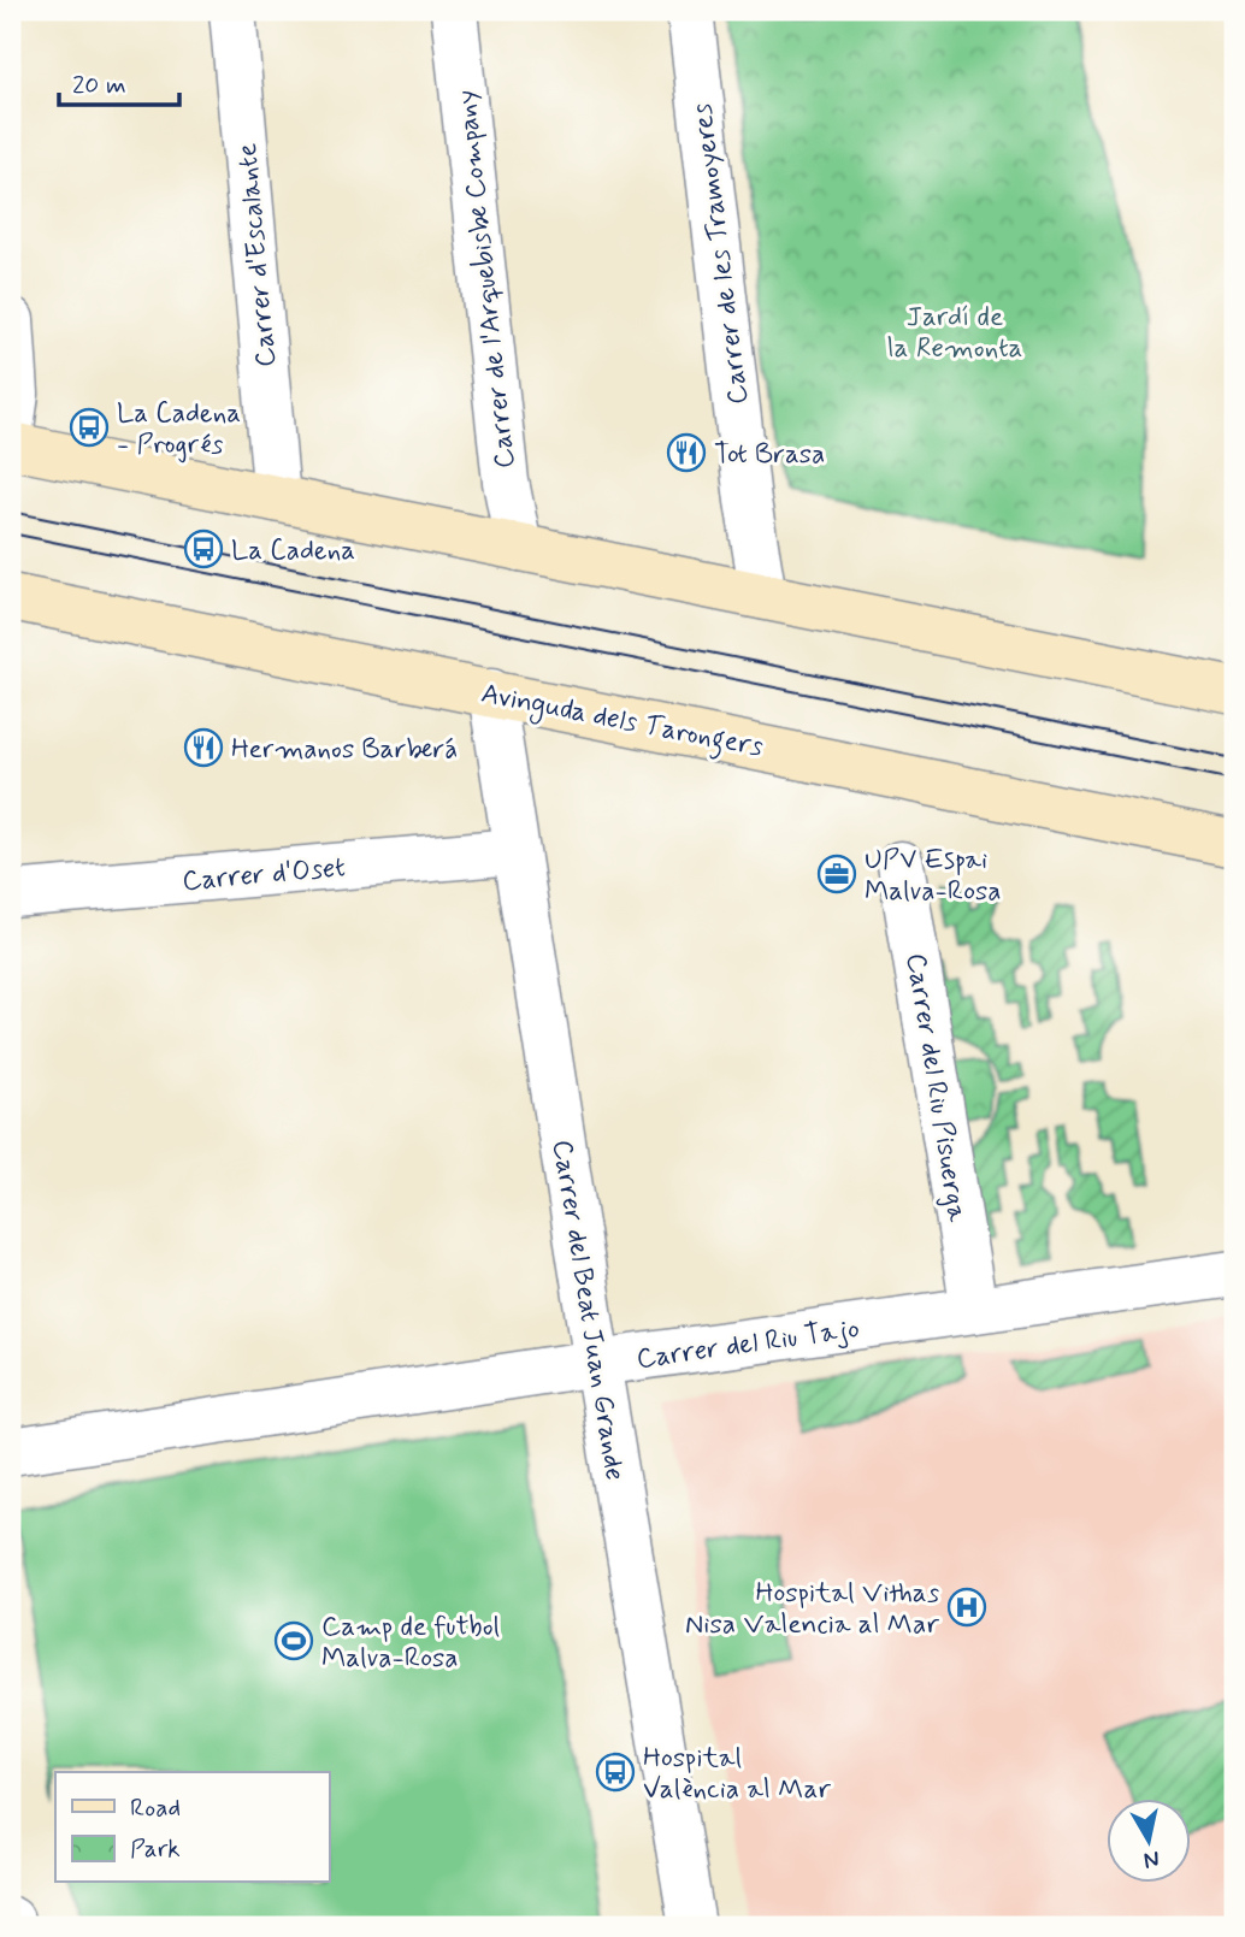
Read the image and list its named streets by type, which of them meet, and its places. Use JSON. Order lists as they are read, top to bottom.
{
  "streets": {
    "main road": ["Avinguda dels Tarongers"],
    "street": [
      "Carrer de les Tramoyeres",
      "Carrer d'Escalante",
      "Carrer de l'Arquebisbe Company",
      "Carrer d'Oset",
      "Carrer del Riu Pisuerga",
      "Carrer del Beat Juan Grande",
      "Carrer del Riu Tajo"
    ]
  },
  "crossings": [
    ["Avinguda dels Tarongers", "Carrer del Beat Juan Grande"],
    ["Carrer d'Oset", "Carrer del Beat Juan Grande"],
    ["Carrer del Riu Pisuerga", "Carrer del Riu Tajo"],
    ["Carrer del Beat Juan Grande", "Carrer del Riu Tajo"]
  ],
  "parks": ["Jardí de la Remonta"],
  "places": {
    "bus stop": ["La Cadena - Progrés", "La Cadena", "Hospital València al Mar"],
    "restaurant": ["Tot Brasa", "Hermanos Barberá"],
    "office": ["UPV Espai Malva-Rosa"],
    "hospital": ["Hospital Vithas Nisa Valencia al Mar"],
    "sports": ["Camp de futbol Malva-Rosa"]
  },
  "legend": ["Road", "Park"],
  "scale_bar": "20 m",
  "north": "bottom"
}
